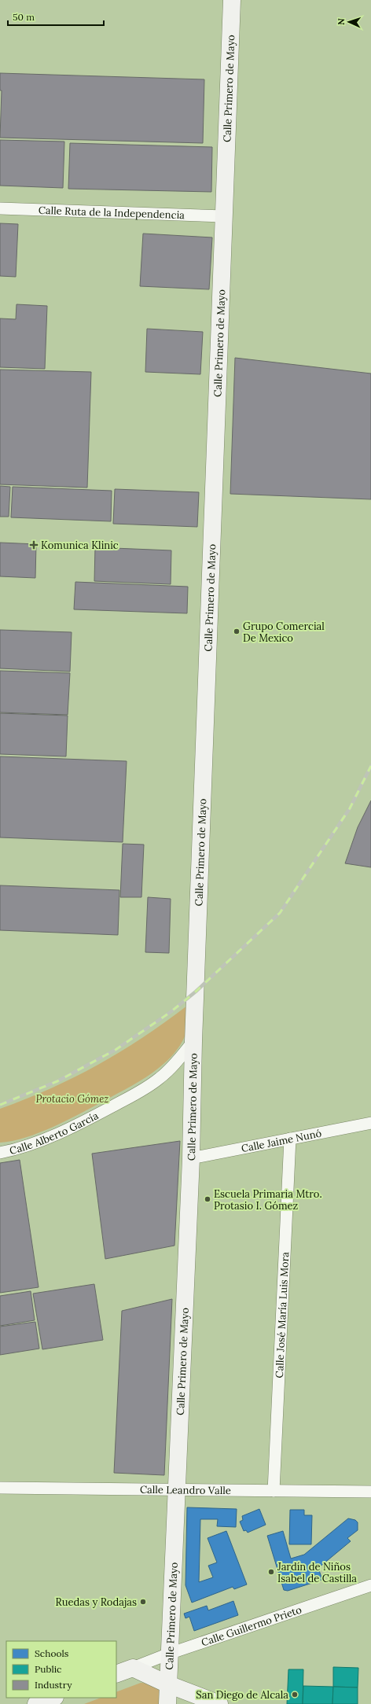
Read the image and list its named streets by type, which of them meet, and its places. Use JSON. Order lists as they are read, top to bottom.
{
  "streets": {
    "main road": ["Calle Primero de Mayo"],
    "street": [
      "Calle Ruta de la Independencia",
      "Calle Alberto García",
      "Calle Jaime Nunó",
      "Calle José María Luis Mora",
      "Calle Leandro Valle",
      "Calle Guillermo Prieto"
    ]
  },
  "crossings": [
    ["Calle Primero de Mayo", "Calle Ruta de la Independencia"],
    ["Calle Primero de Mayo", "Calle Alberto García"],
    ["Calle Primero de Mayo", "Calle Jaime Nunó"],
    ["Calle Primero de Mayo", "Calle Leandro Valle"],
    ["Calle Primero de Mayo", "Calle Guillermo Prieto"],
    ["Calle Jaime Nunó", "Calle José María Luis Mora"],
    ["Calle José María Luis Mora", "Calle Leandro Valle"]
  ],
  "parks": ["Protacio Gómez"],
  "places": {
    "health": ["Komunica Klinic"],
    "other": [
      "Grupo Comercial De Mexico",
      "Escuela Primaria Mtro. Protasio I. Gómez",
      "Jardín de Niños Isabel de Castilla",
      "Ruedas y Rodajas",
      "San Diego de Alcala"
    ]
  },
  "legend": ["Schools", "Public", "Industry"],
  "scale_bar": "50 m",
  "north": "left"
}
